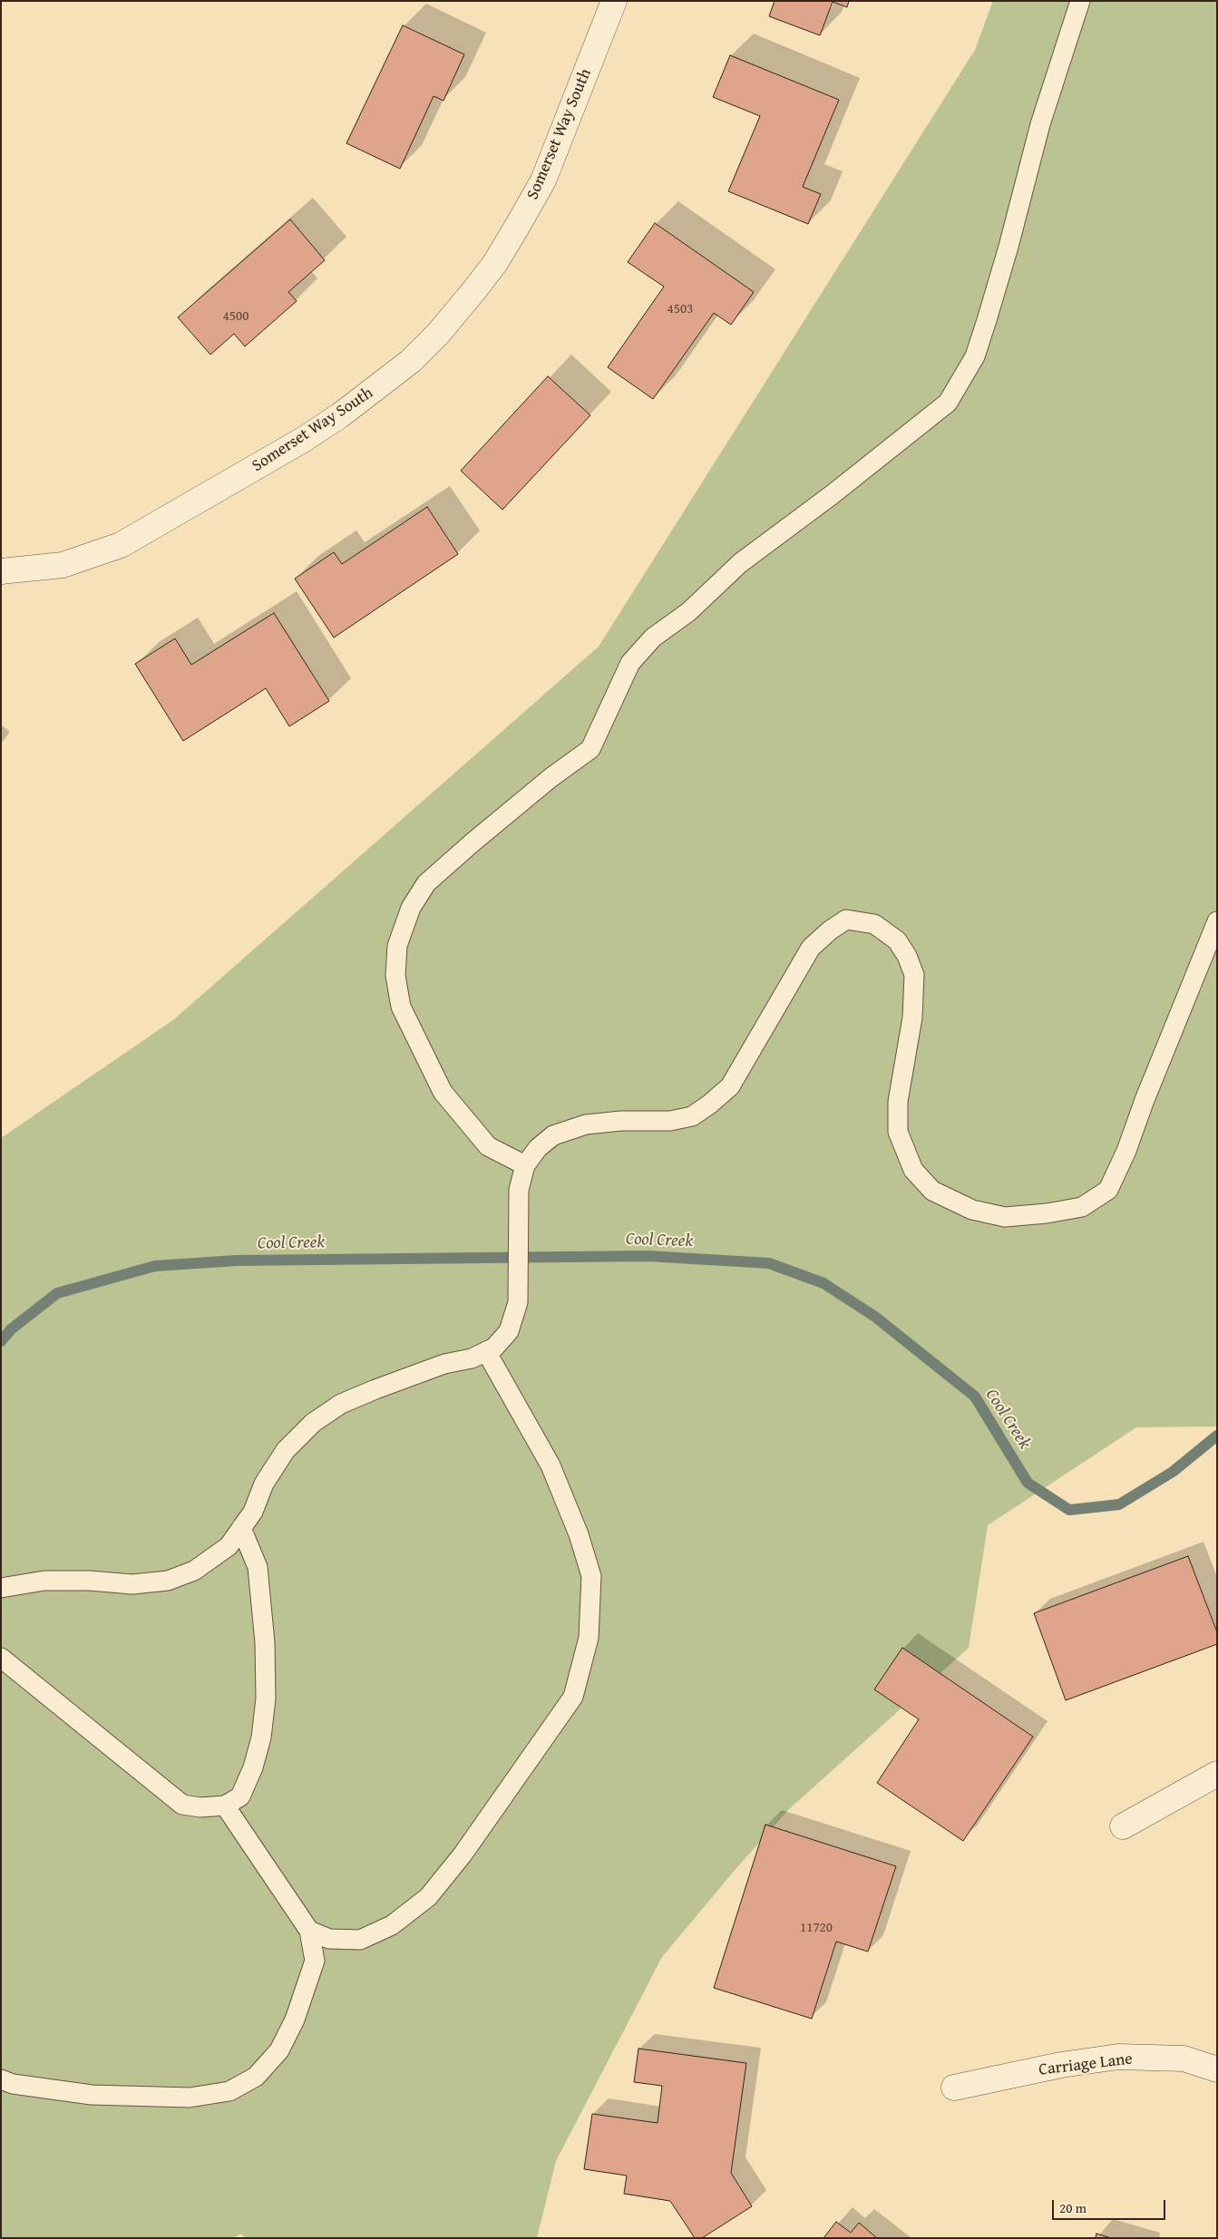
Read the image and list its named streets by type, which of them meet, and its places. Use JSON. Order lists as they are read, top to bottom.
{
  "streets": {
    "street": ["Somerset Way South", "Carriage Lane"]
  },
  "water": ["Cool Creek"],
  "house_numbers": ["4503", "4500", "11720"],
  "scale_bar": "20 m"
}
